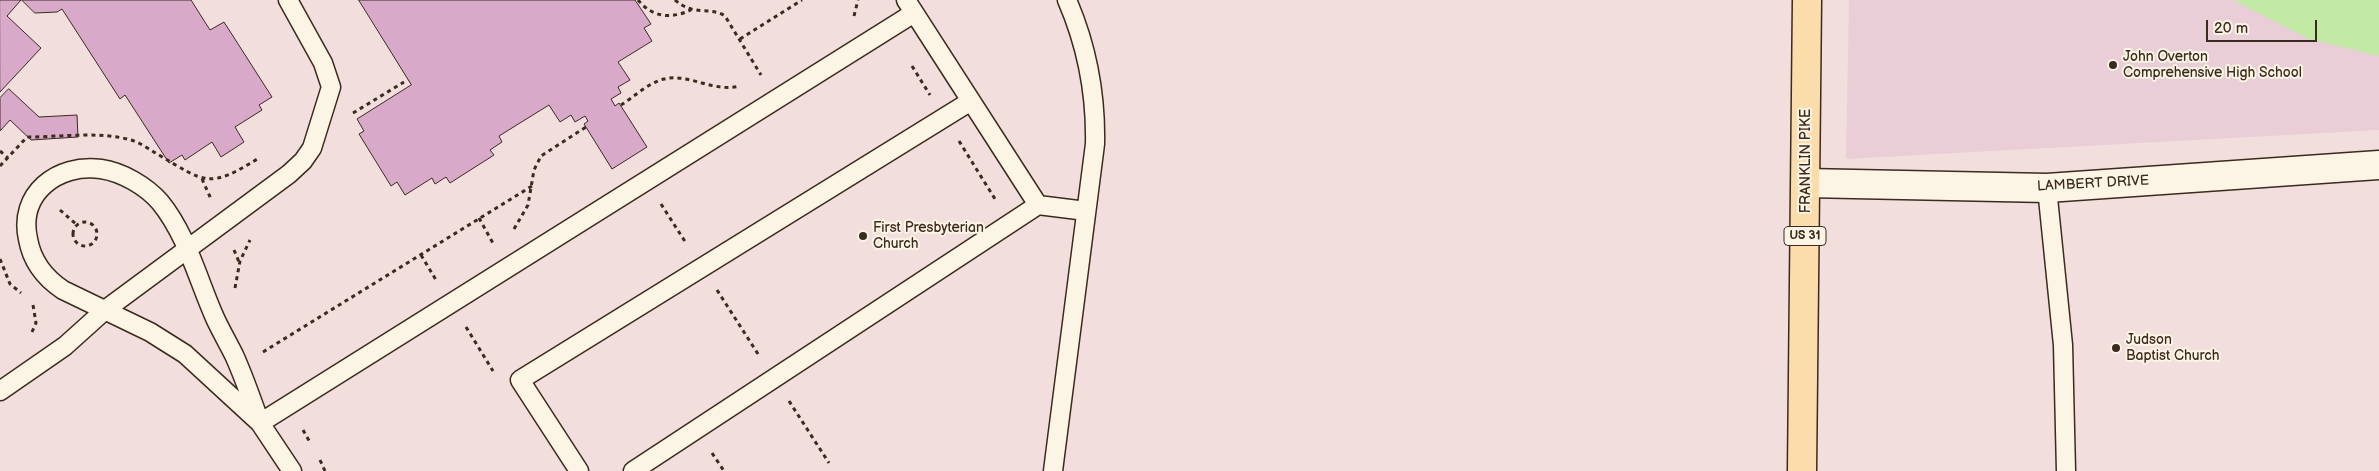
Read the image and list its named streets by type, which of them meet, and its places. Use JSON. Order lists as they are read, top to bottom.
{
  "streets": {
    "main road": ["FRANKLIN PIKE", "US 31"],
    "street": ["LAMBERT DRIVE"]
  },
  "crossings": [
    ["FRANKLIN PIKE", "LAMBERT DRIVE"]
  ],
  "places": ["John Overton Comprehensive High School", "First Presbyterian Church", "Judson Baptist Church"],
  "scale_bar": "20 m"
}
